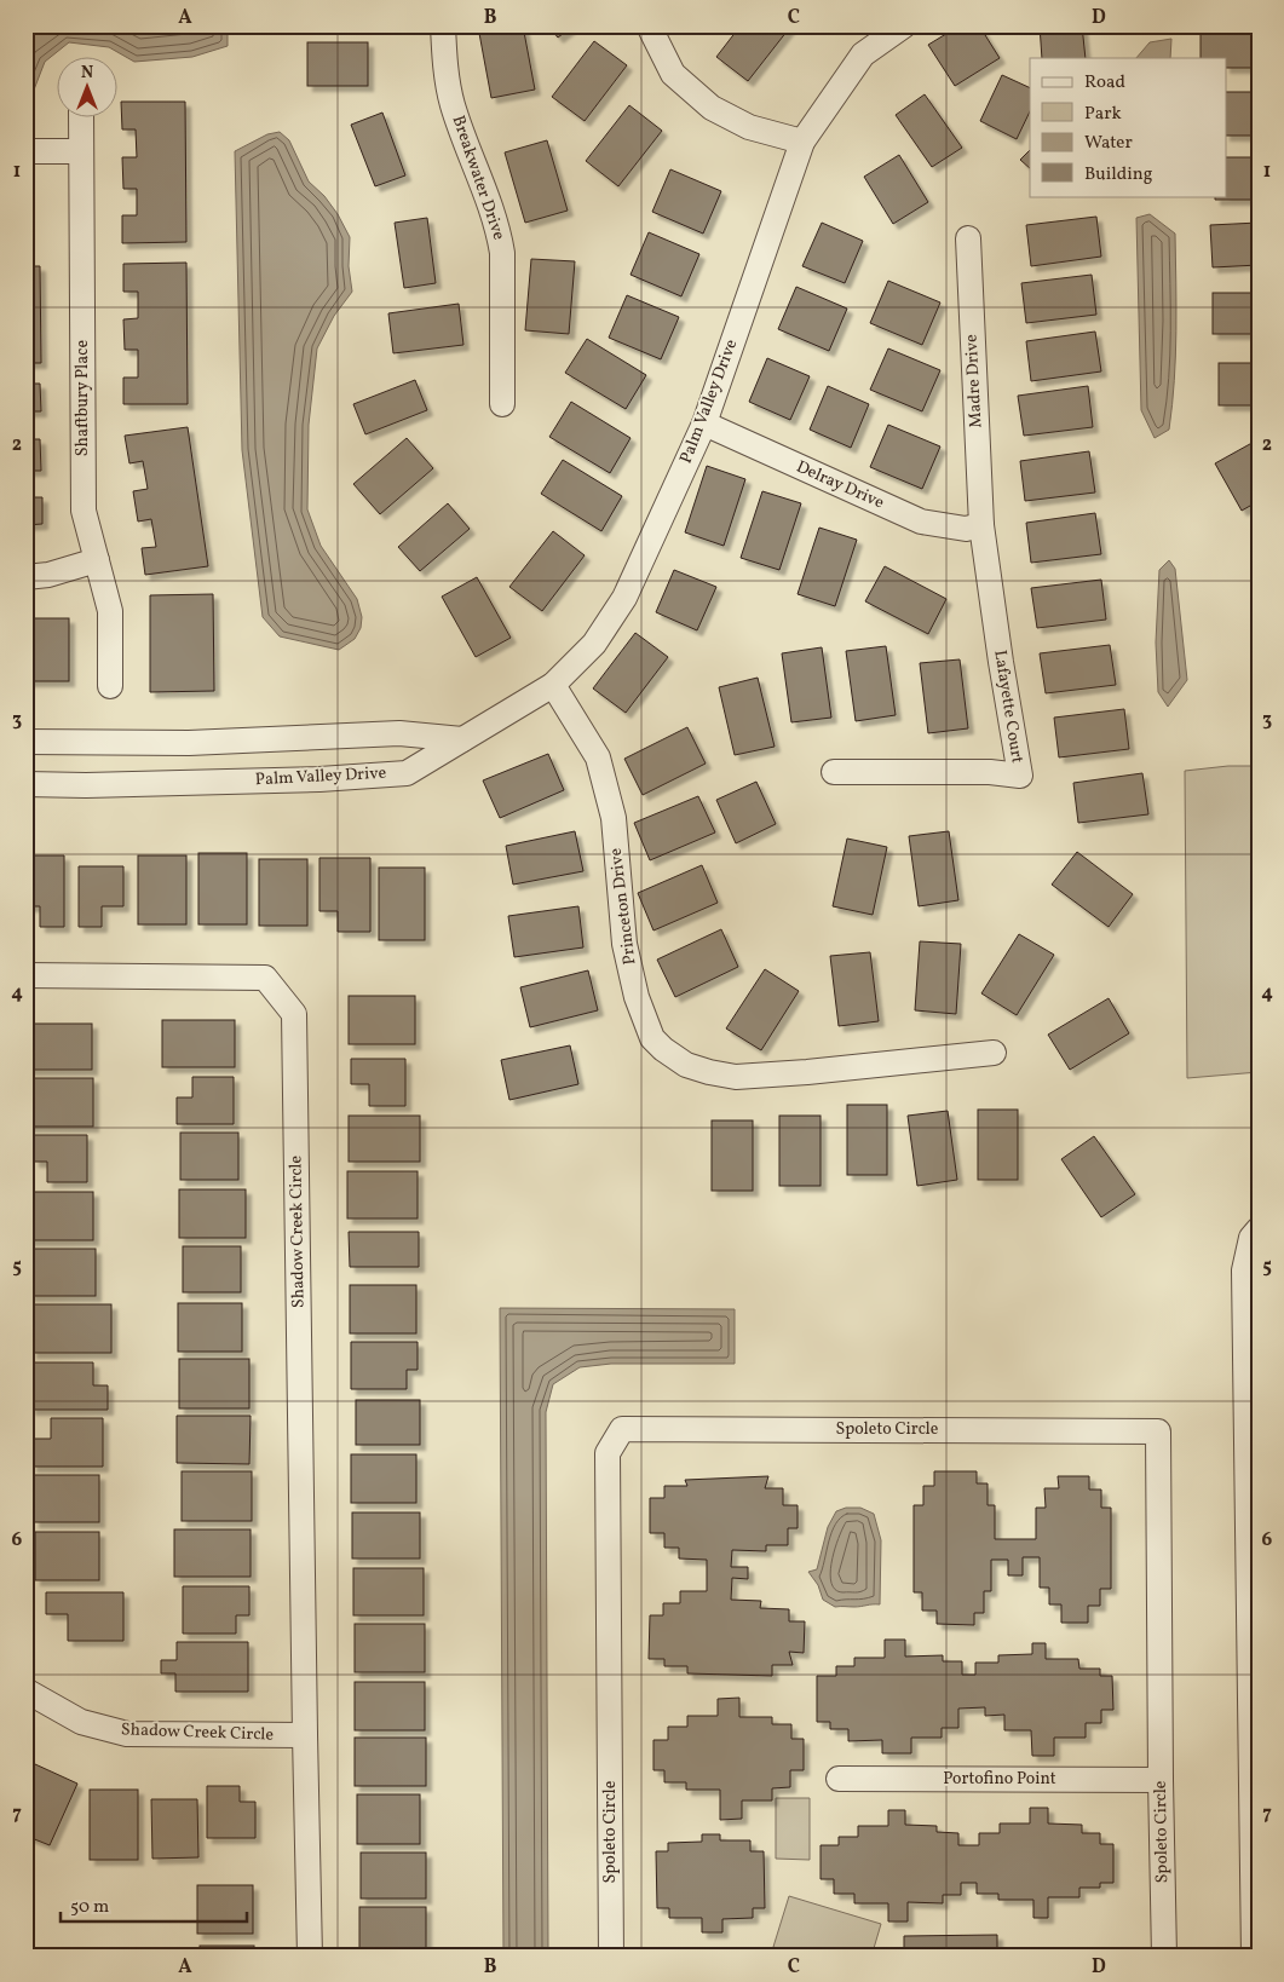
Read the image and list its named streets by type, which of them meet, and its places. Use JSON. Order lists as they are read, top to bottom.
{
  "streets": {
    "street": [
      "Breakwater Drive",
      "Madre Drive",
      "Shaftbury Place",
      "Palm Valley Drive",
      "Delray Drive",
      "Lafayette Court",
      "Princeton Drive",
      "Shadow Creek Circle",
      "Spoleto Circle",
      "Portofino Point"
    ]
  },
  "crossings": [
    ["Madre Drive", "Delray Drive"],
    ["Madre Drive", "Lafayette Court"],
    ["Palm Valley Drive", "Delray Drive"],
    ["Palm Valley Drive", "Princeton Drive"],
    ["Delray Drive", "Lafayette Court"],
    ["Spoleto Circle", "Portofino Point"]
  ],
  "legend": [
    "Road",
    "Park",
    "Water",
    "Building"
  ],
  "scale_bar": "50 m",
  "north": "top",
  "grid": {
    "columns": [
      "A",
      "B",
      "C",
      "D"
    ],
    "rows": [
      "1",
      "2",
      "3",
      "4",
      "5",
      "6",
      "7"
    ]
  }
}
